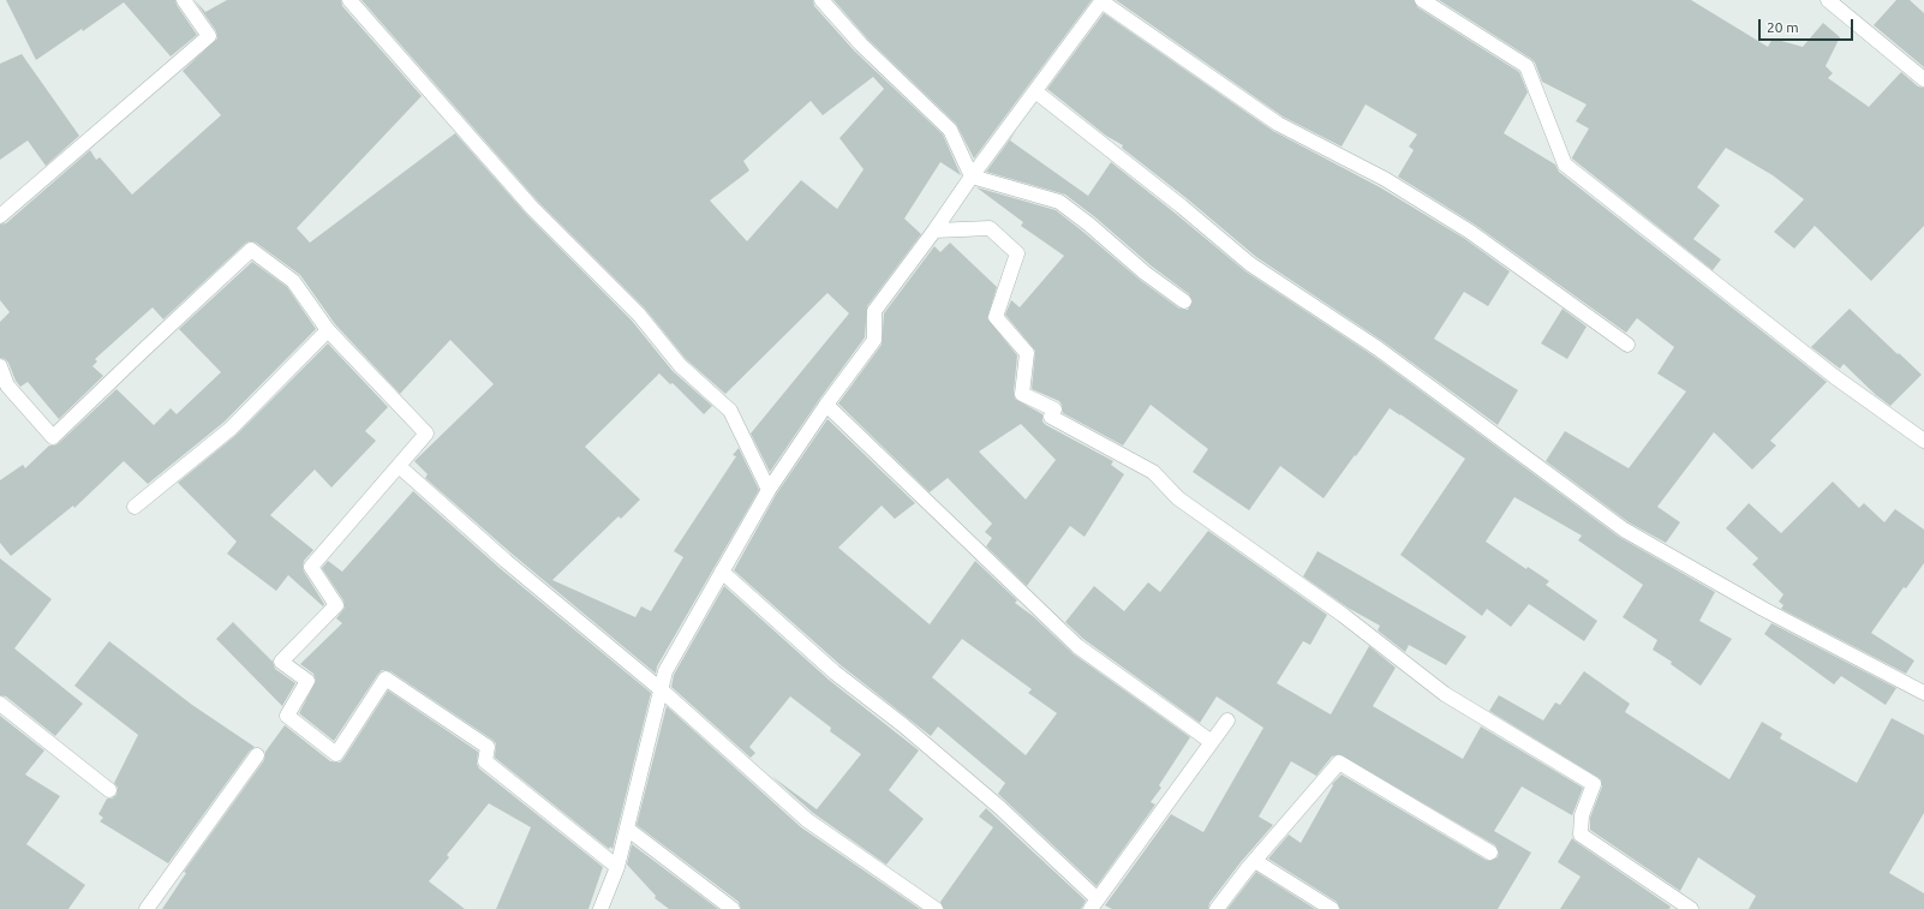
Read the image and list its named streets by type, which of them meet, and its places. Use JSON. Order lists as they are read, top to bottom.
{
  "scale_bar": "20 m"
}
